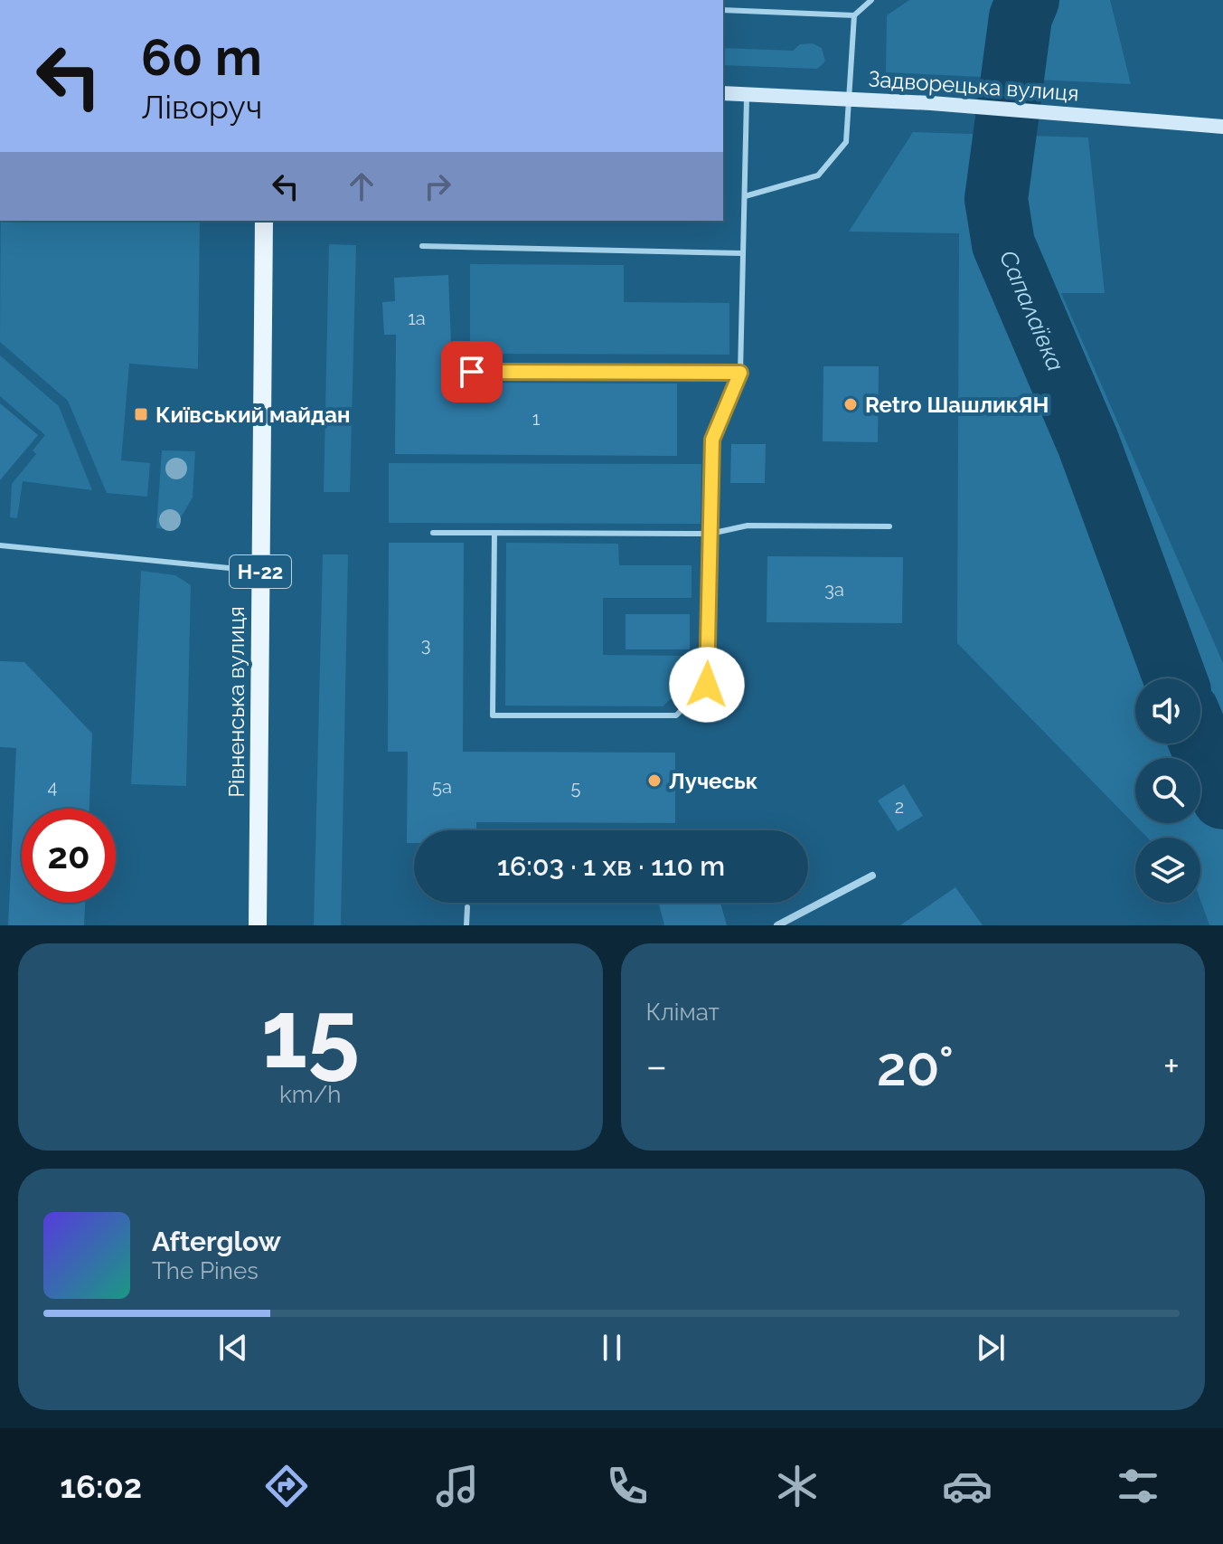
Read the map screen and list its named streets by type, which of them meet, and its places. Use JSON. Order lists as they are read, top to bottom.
{
  "streets": {
    "main road": ["Задворецька вулиця", "Н-22", "Рівненська вулиця"]
  },
  "water": ["Сапалаївка"],
  "places": {
    "other": ["Retro ШашликЯН", "Лучеськ"],
    "transit": ["Київський майдан"]
  },
  "house_numbers": [
    "1а",
    "1",
    "3а",
    "3",
    "4",
    "5а",
    "5",
    "2"
  ],
  "page": {
    "turn": ["60 m", "Ліворуч"],
    "limit": "20",
    "trip": "16:03 · 1 хв · 110 m",
    "tile": [
      ["15", "km/h"],
      "Клімат"
    ],
    "heat": ["−", "20°", "+"],
    "song": ["Afterglow", "The Pines"],
    "tabs": "16:02"
  }
}
